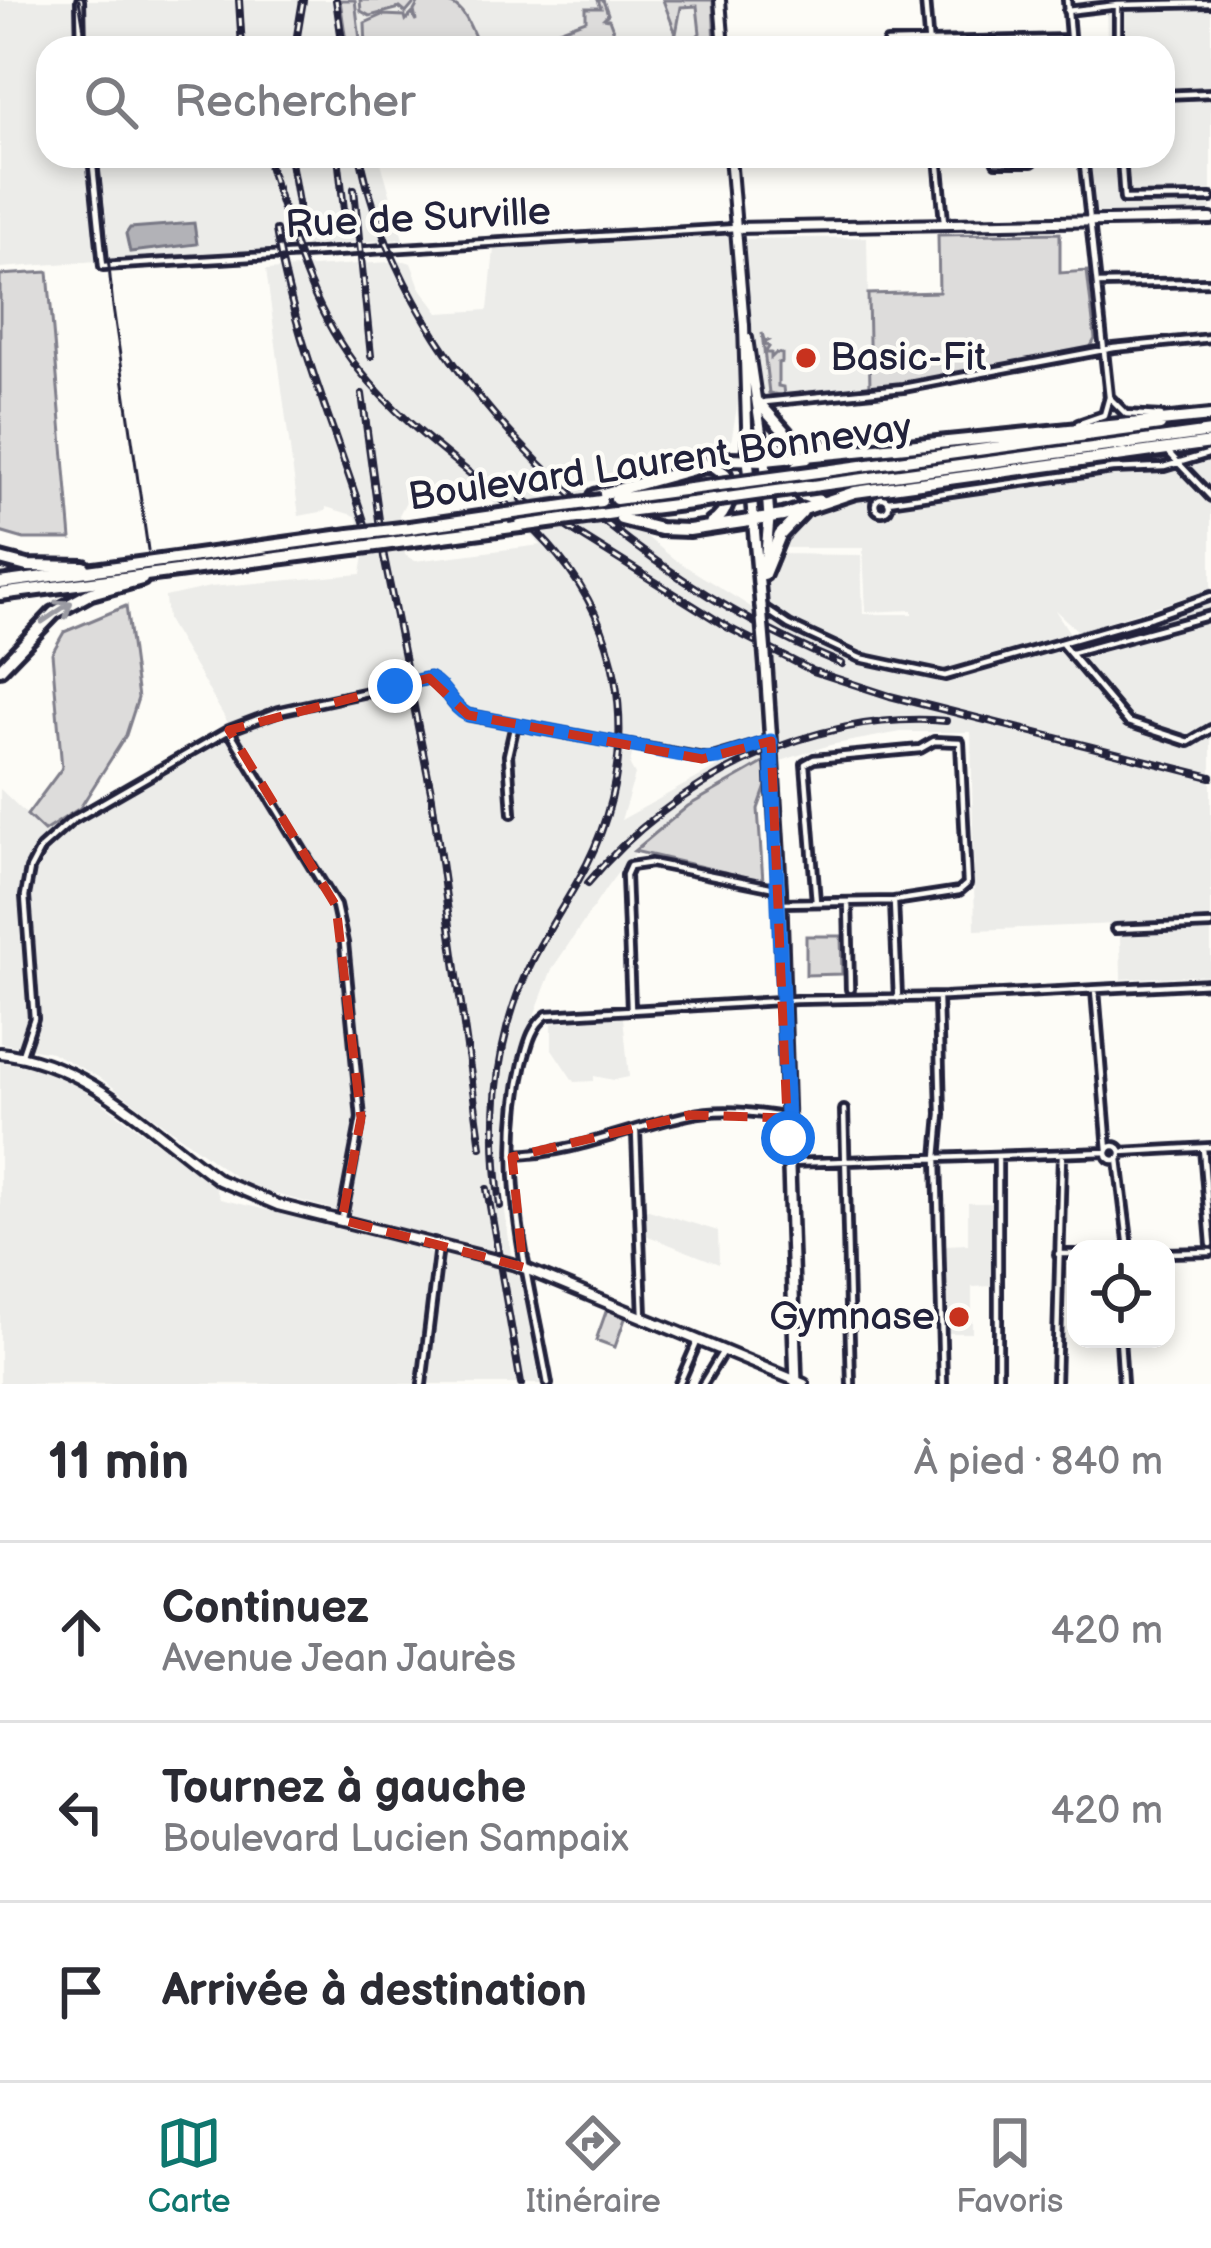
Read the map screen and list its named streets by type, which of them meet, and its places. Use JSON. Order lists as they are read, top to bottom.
{
  "streets": {
    "highway": ["Boulevard Laurent Bonnevay"],
    "street": ["Rue de Surville"]
  },
  "places": ["Basic-Fit", "Gymnase"],
  "page": {
    "search": "Rechercher",
    "heading": ["11 min", "À pied · 840 m"],
    "list": [
      ["Continuez", "Avenue Jean Jaurès", "420 m"],
      ["Tournez à gauche", "Boulevard Lucien Sampaix", "420 m"],
      "Arrivée à destination"
    ],
    "nav": ["Carte", "Itinéraire", "Favoris"]
  }
}
